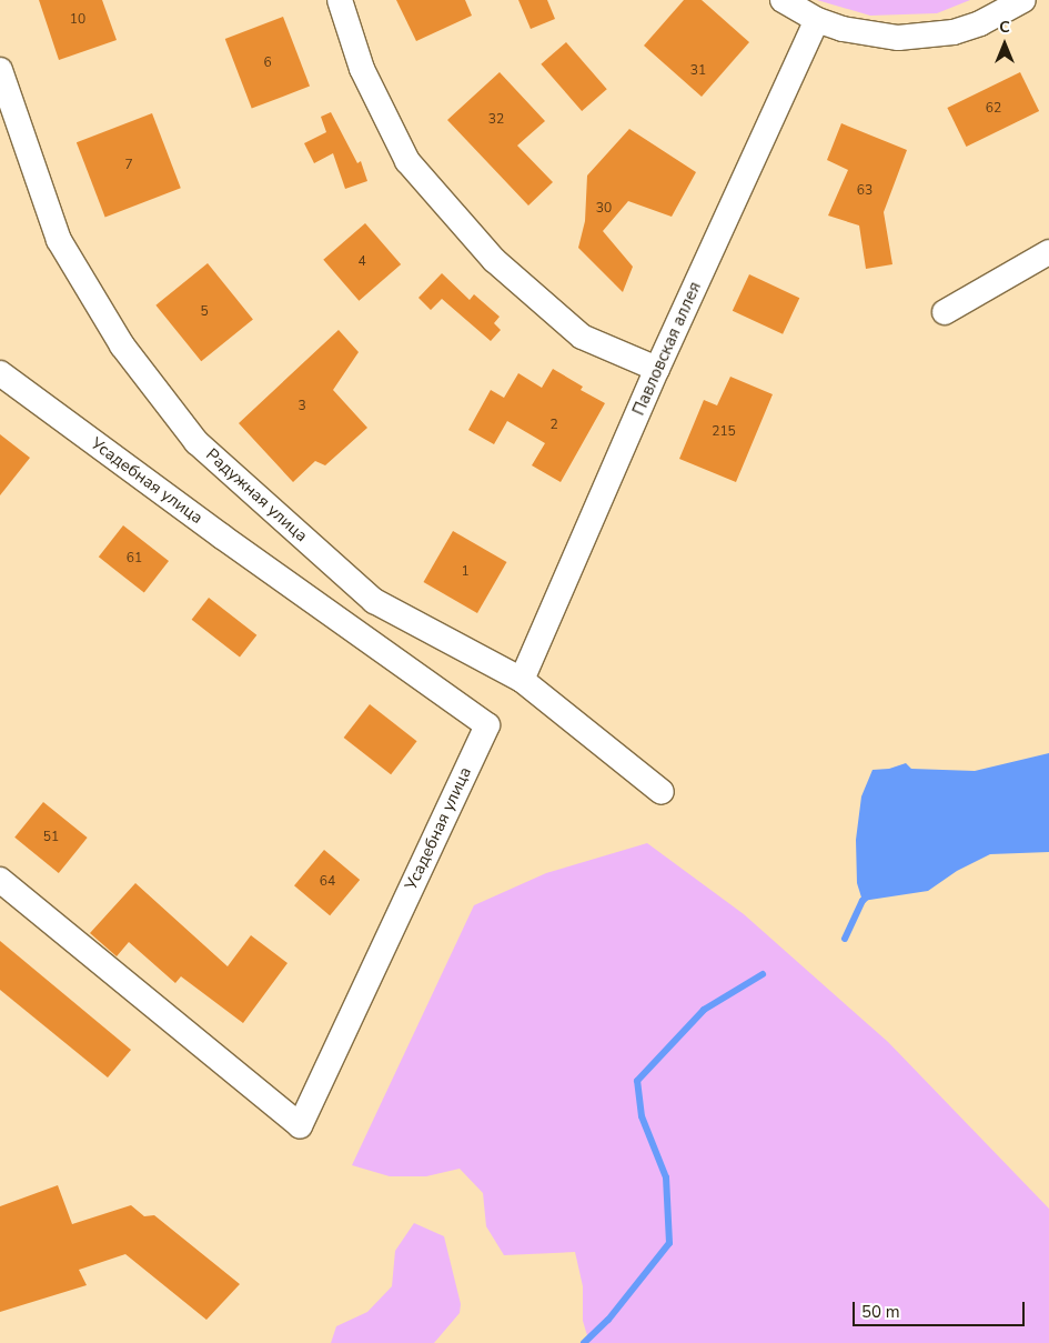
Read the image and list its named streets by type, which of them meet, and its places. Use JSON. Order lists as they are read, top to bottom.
{
  "streets": {
    "street": ["Павловская аллея", "Усадебная улица", "Радужная улица"]
  },
  "crossings": [
    ["Павловская аллея", "Радужная улица"]
  ],
  "house_numbers": [
    "10",
    "6",
    "31",
    "62",
    "32",
    "7",
    "63",
    "30",
    "4",
    "5",
    "3",
    "2",
    "215",
    "61",
    "1",
    "51",
    "64"
  ],
  "scale_bar": "50 m",
  "north": "top"
}
